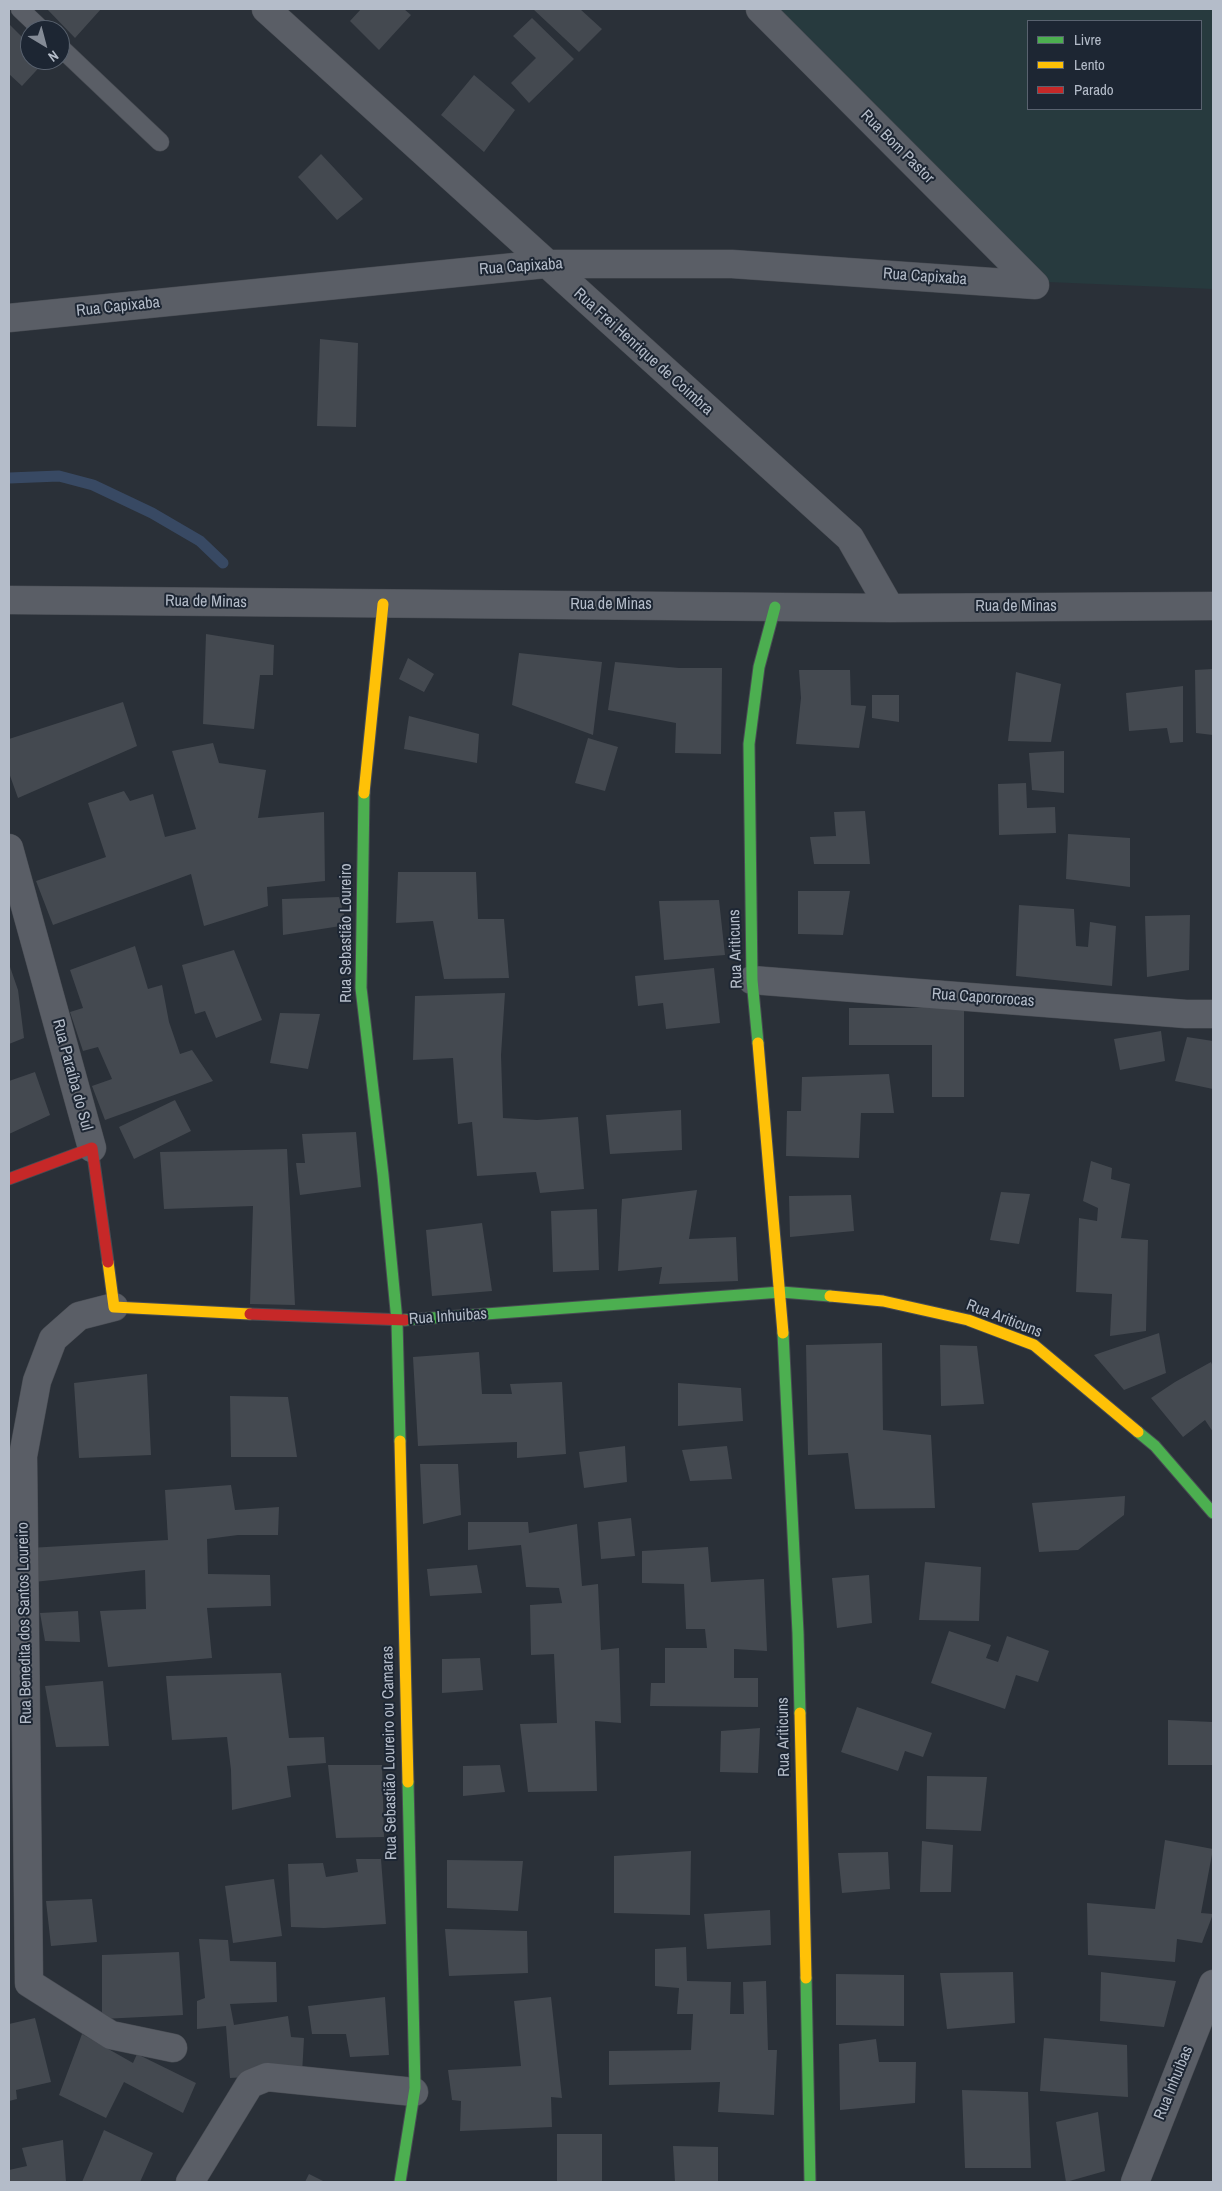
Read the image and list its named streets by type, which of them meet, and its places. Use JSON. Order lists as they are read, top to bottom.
{
  "streets": {
    "street": [
      "Rua Bom Pastor",
      "Rua Capixaba",
      "Rua Frei Henrique de Coimbra",
      "Rua de Minas",
      "Rua Sebastião Loureiro",
      "Rua Ariticuns",
      "Rua Capororocas",
      "Rua Paraíba do Sul",
      "Rua Inhuibas",
      "Rua Benedita dos Santos Loureiro",
      "Rua Sebastião Loureiro ou Camaras"
    ]
  },
  "crossings": [
    ["Rua Bom Pastor", "Rua Capixaba"],
    ["Rua Capixaba", "Rua Frei Henrique de Coimbra"],
    ["Rua Frei Henrique de Coimbra", "Rua de Minas"],
    ["Rua de Minas", "Rua Sebastião Loureiro"],
    ["Rua de Minas", "Rua Ariticuns"],
    ["Rua Sebastião Loureiro", "Rua Inhuibas"],
    ["Rua Sebastião Loureiro", "Rua Sebastião Loureiro ou Camaras"],
    ["Rua Ariticuns", "Rua Capororocas"],
    ["Rua Ariticuns", "Rua Inhuibas"],
    ["Rua Paraíba do Sul", "Rua Inhuibas"],
    ["Rua Paraíba do Sul", "Rua Benedita dos Santos Loureiro"],
    ["Rua Inhuibas", "Rua Benedita dos Santos Loureiro"],
    ["Rua Inhuibas", "Rua Sebastião Loureiro ou Camaras"]
  ],
  "legend": ["Livre", "Lento", "Parado"],
  "north": "bottom right"
}
